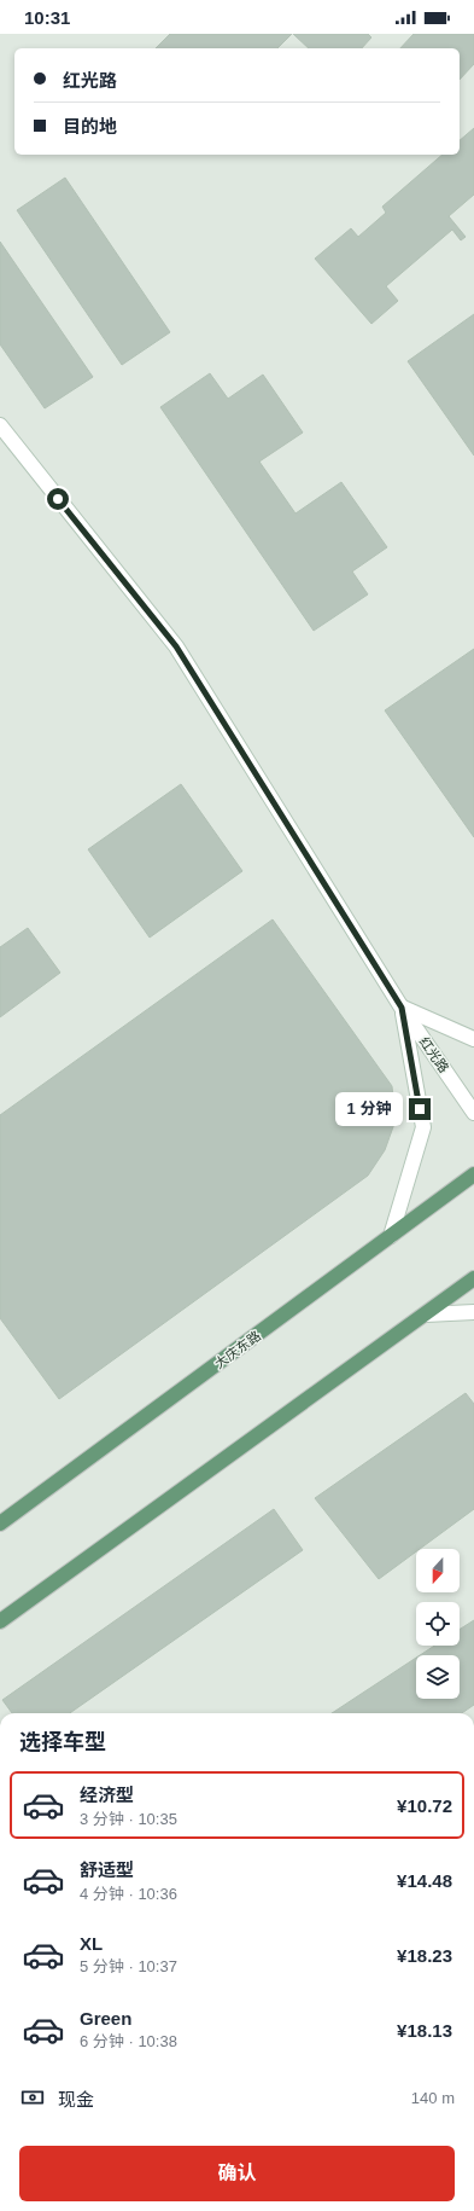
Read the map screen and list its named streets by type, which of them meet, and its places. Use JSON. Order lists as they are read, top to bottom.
{
  "streets": {
    "main road": ["大庆东路"],
    "street": ["红光路"]
  },
  "north": "bottom",
  "page": {
    "status": "10:31",
    "banner": ["红光路", "目的地"],
    "bubble": "1 分钟",
    "heading": "选择车型",
    "list": [
      {
        "name": "经济型",
        "note": "3 分钟 · 10:35",
        "value": "¥10.72"
      },
      {
        "name": "舒适型",
        "note": "4 分钟 · 10:36",
        "value": "¥14.48"
      },
      {
        "name": "XL",
        "note": "5 分钟 · 10:37",
        "value": "¥18.23"
      },
      {
        "name": "Green",
        "note": "6 分钟 · 10:38",
        "value": "¥18.13"
      }
    ],
    "pay": ["现金", "140 m"],
    "buttons": "确认"
  }
}
